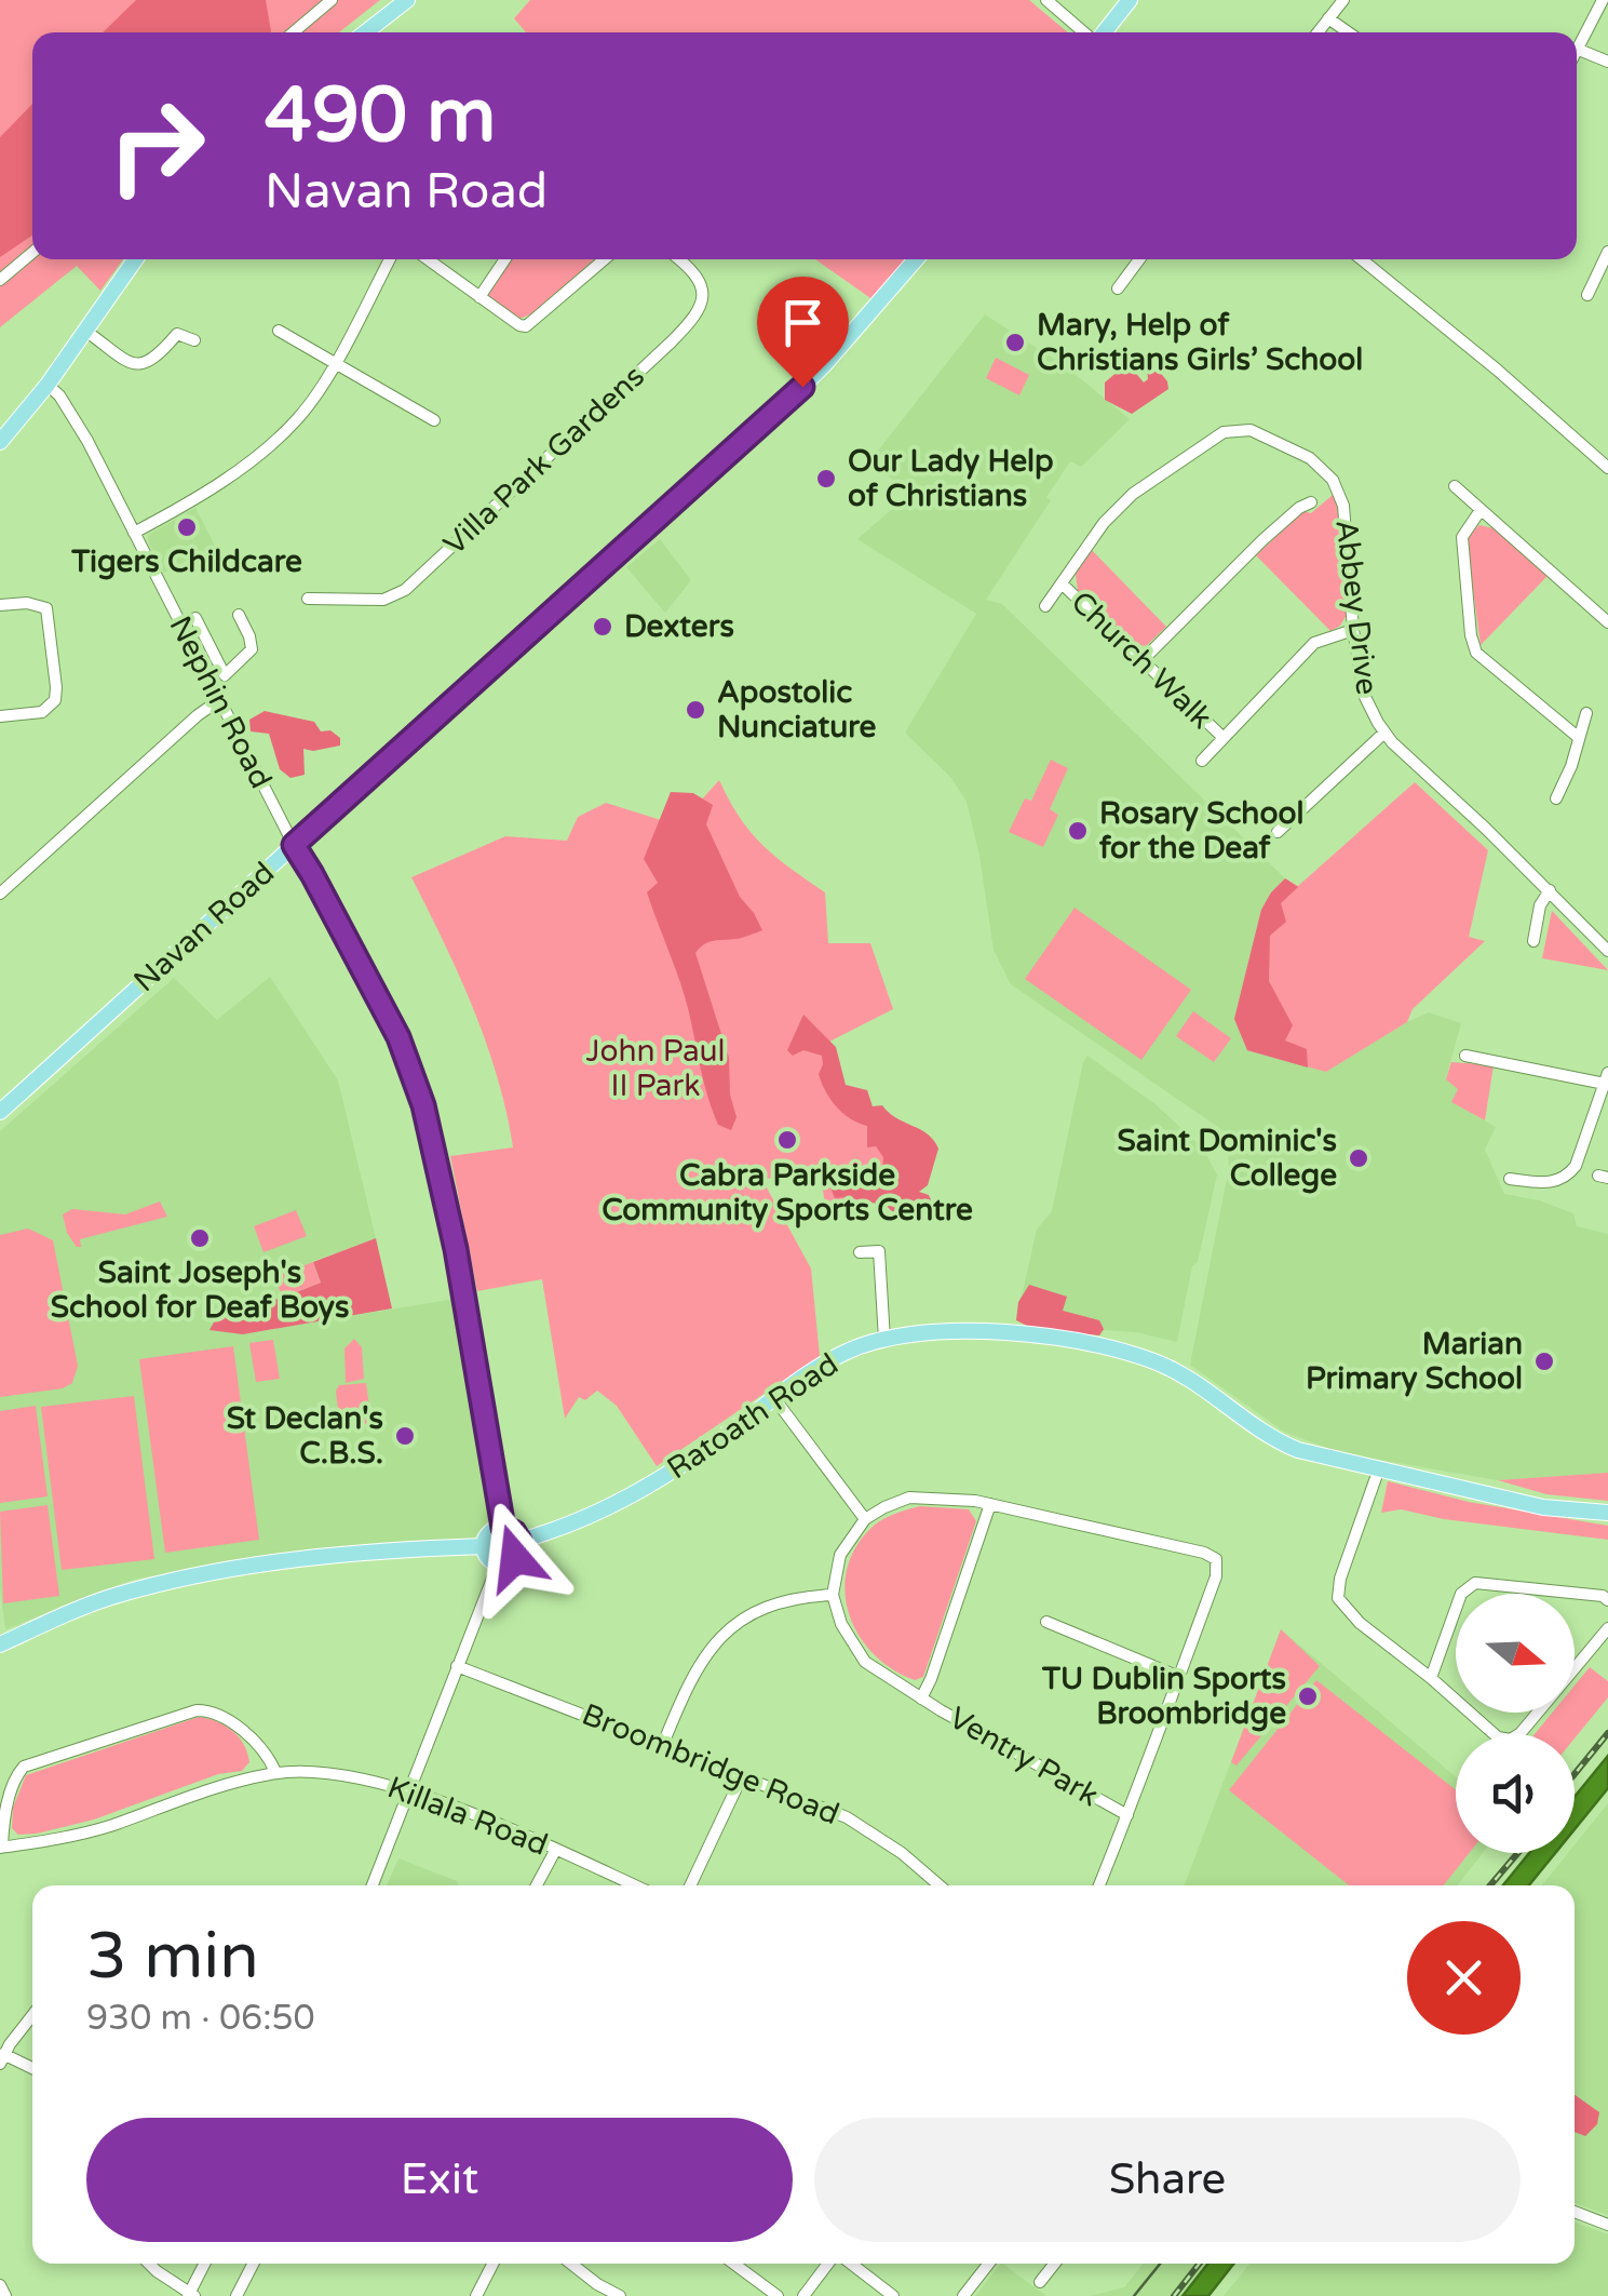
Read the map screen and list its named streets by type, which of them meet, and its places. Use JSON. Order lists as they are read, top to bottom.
{
  "streets": {
    "main road": ["Navan Road", "Ratoath Road"],
    "street": [
      "Villa Park Gardens",
      "Abbey Drive",
      "Church Walk",
      "Nephin Road",
      "Ventry Park",
      "Broombridge Road",
      "Killala Road"
    ]
  },
  "crossings": [
    ["Abbey Drive", "Church Walk"],
    ["Nephin Road", "Navan Road"],
    ["Nephin Road", "Ratoath Road"]
  ],
  "parks": ["John Paul II Park"],
  "places": [
    "Mary, Help of Christians Girls’ School",
    "Our Lady Help of Christians",
    "Tigers Childcare",
    "Dexters",
    "Apostolic Nunciature",
    "Rosary School for the Deaf",
    "Cabra Parkside Community Sports Centre",
    "Saint Dominic's College",
    "Saint Joseph's School for Deaf Boys",
    "Marian Primary School",
    "St Declan's C.B.S.",
    "TU Dublin Sports Broombridge"
  ],
  "north": "right",
  "page": {
    "turn": ["490 m", "Navan Road"],
    "heading": ["3 min", "930 m · 06:50"],
    "buttons": ["Exit", "Share"]
  }
}
